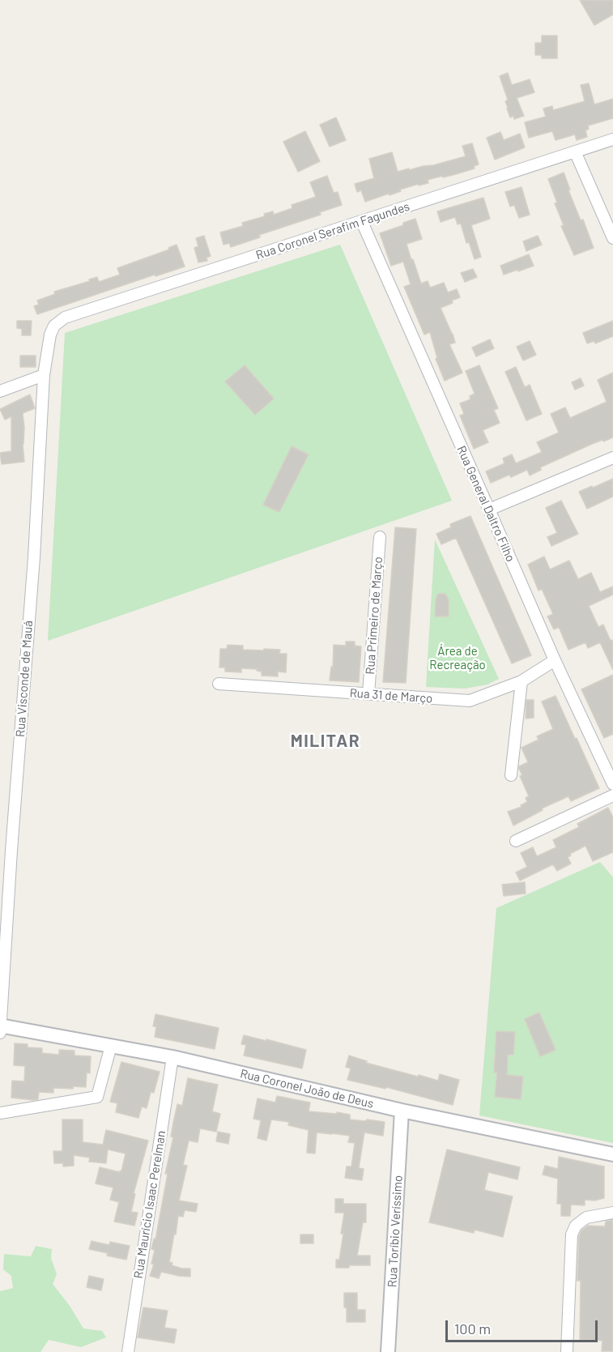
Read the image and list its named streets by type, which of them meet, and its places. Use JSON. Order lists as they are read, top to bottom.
{
  "streets": {
    "street": [
      "Rua Coronel Serafim Fagundes",
      "Rua General Daltro Filho",
      "Rua Primeiro de Março",
      "Rua Visconde de Mauá",
      "Rua 31 de Março",
      "Rua Coronel João de Deus",
      "Rua Maurício Isaac Perelman",
      "Rua Toríbio Veríssimo"
    ]
  },
  "crossings": [
    ["Rua Coronel Serafim Fagundes", "Rua General Daltro Filho"],
    ["Rua Coronel Serafim Fagundes", "Rua Visconde de Mauá"],
    ["Rua General Daltro Filho", "Rua 31 de Março"],
    ["Rua Primeiro de Março", "Rua 31 de Março"],
    ["Rua Visconde de Mauá", "Rua Coronel João de Deus"],
    ["Rua Coronel João de Deus", "Rua Maurício Isaac Perelman"],
    ["Rua Coronel João de Deus", "Rua Toríbio Veríssimo"]
  ],
  "districts": ["MILITAR"],
  "parks": ["Área de Recreação"],
  "scale_bar": "100 m"
}
